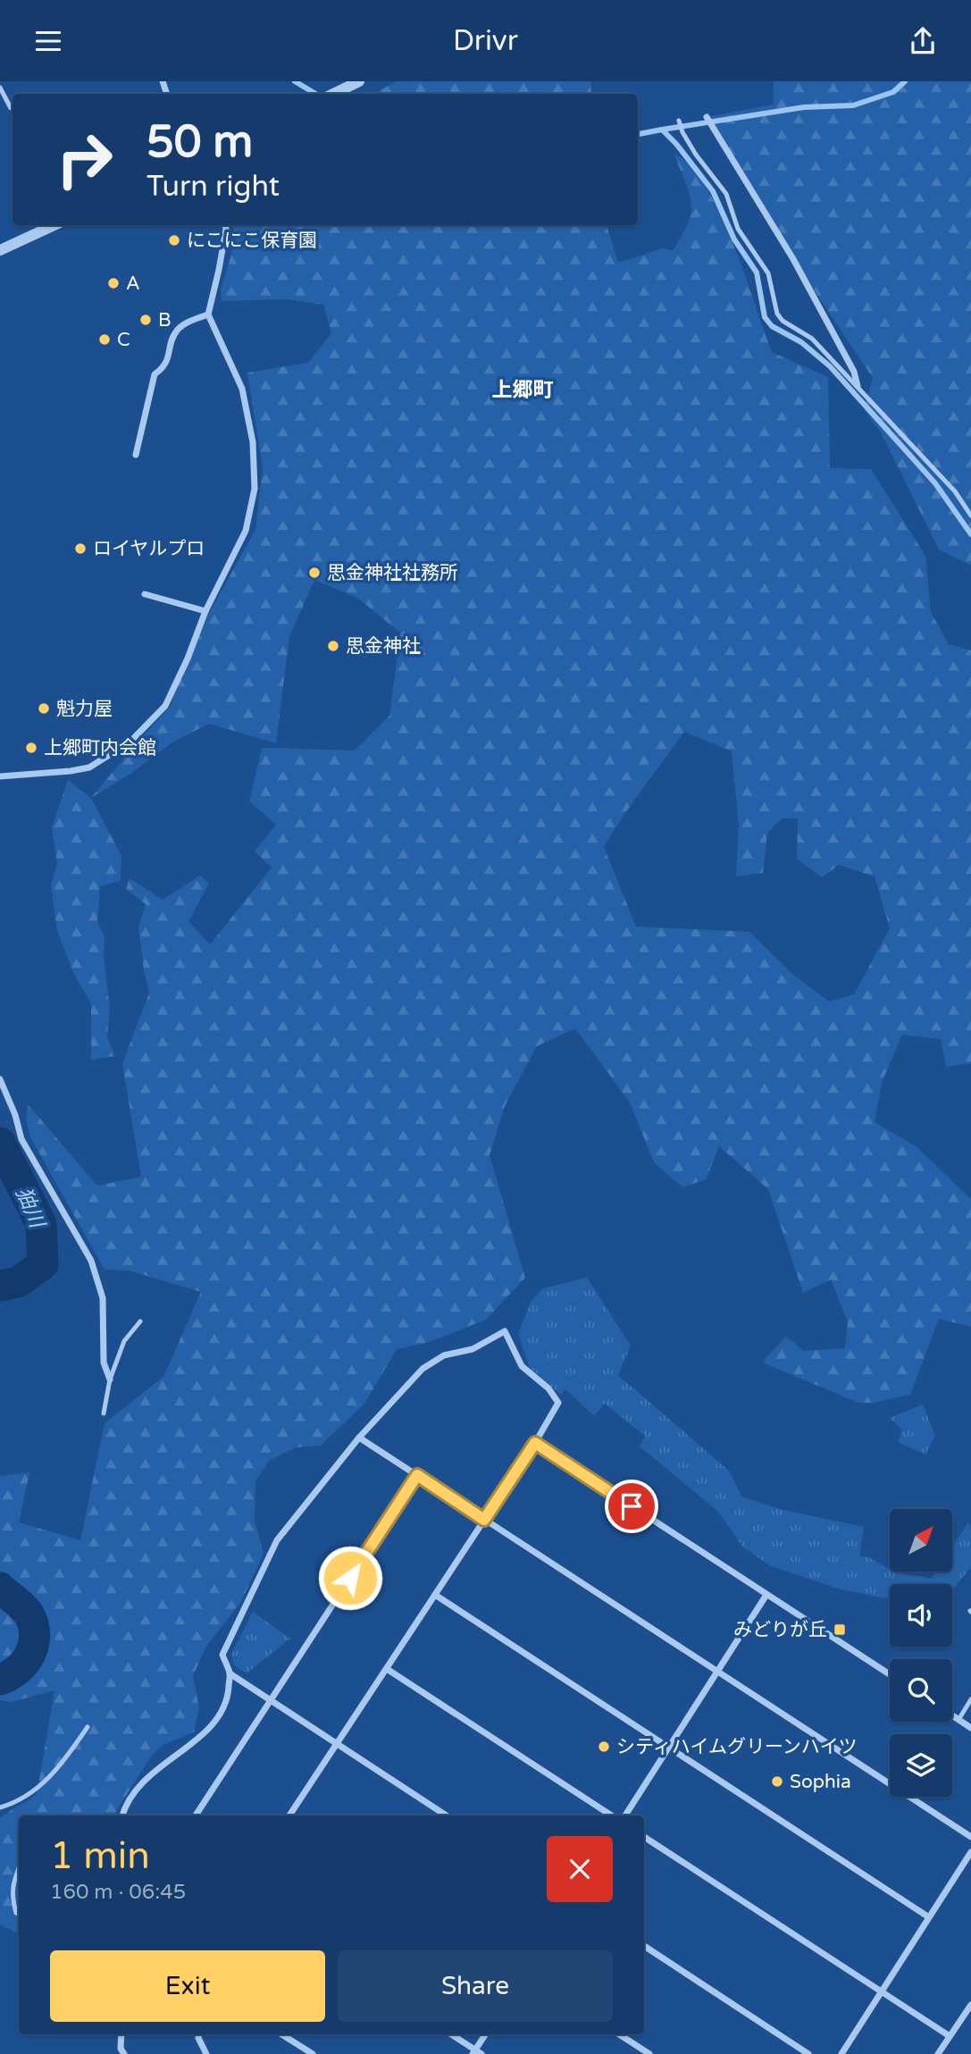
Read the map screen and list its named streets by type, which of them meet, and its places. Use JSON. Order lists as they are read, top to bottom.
{
  "districts": ["上郷町"],
  "water": ["㹨川"],
  "places": {
    "other": [
      "にこにこ保育園",
      "A",
      "B",
      "C",
      "ロイヤルプロ",
      "思金神社社務所",
      "思金神社",
      "魁力屋",
      "上郷町内会館",
      "シティハイムグリーンハイツ",
      "Sophia"
    ],
    "transit": ["みどりが丘"]
  },
  "north": "top right",
  "page": {
    "header": "Drivr",
    "turn": ["50 m", "Turn right"],
    "heading": ["1 min", "160 m · 06:45"],
    "buttons": ["Exit", "Share"]
  }
}
